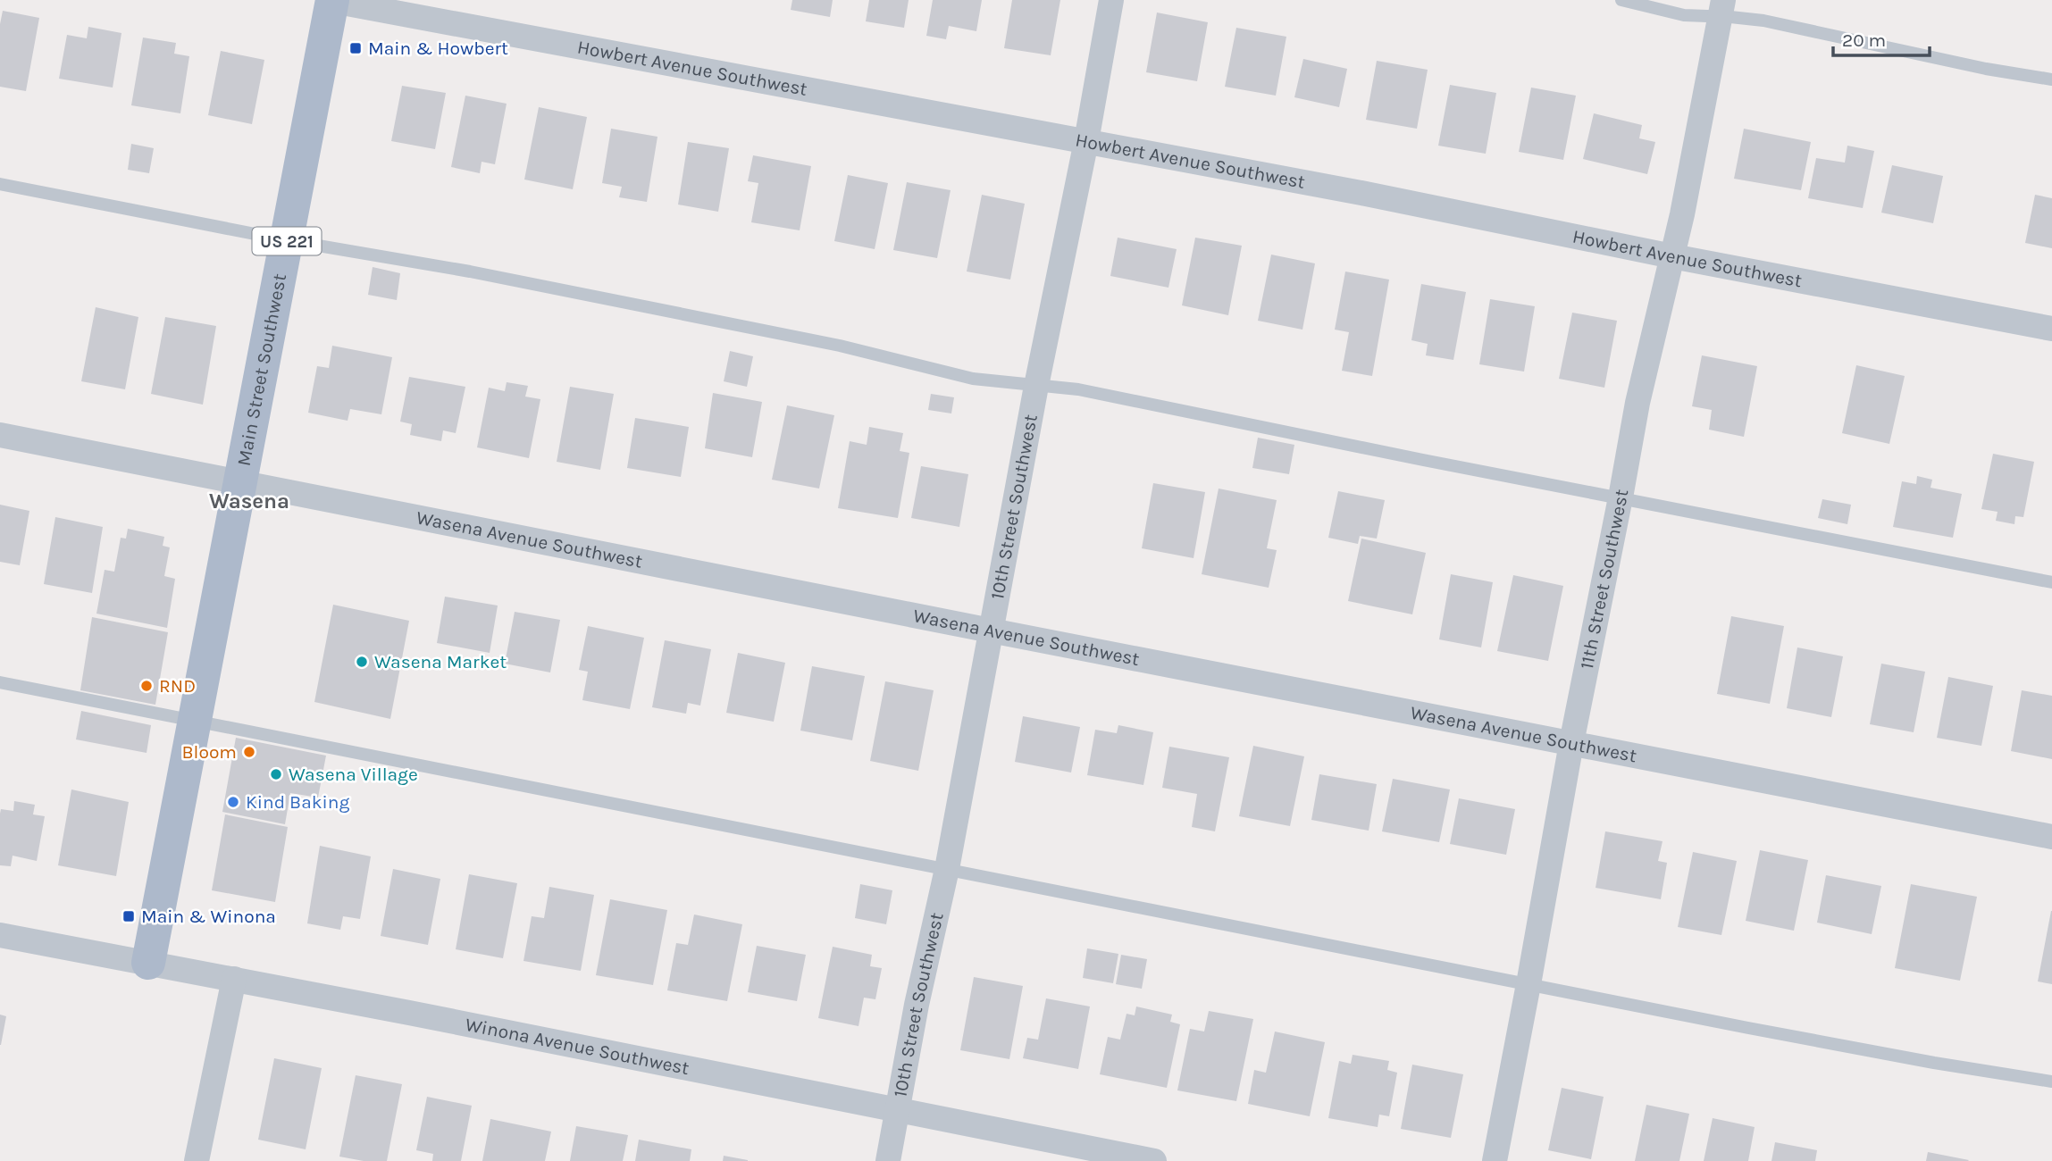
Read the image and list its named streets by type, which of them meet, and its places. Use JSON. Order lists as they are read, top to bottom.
{
  "streets": {
    "main road": ["US 221", "Main Street Southwest"],
    "street": [
      "Howbert Avenue Southwest",
      "10th Street Southwest",
      "Wasena Avenue Southwest",
      "11th Street Southwest",
      "Winona Avenue Southwest"
    ]
  },
  "crossings": [
    ["Howbert Avenue Southwest", "Main Street Southwest"],
    ["Howbert Avenue Southwest", "10th Street Southwest"],
    ["Howbert Avenue Southwest", "11th Street Southwest"],
    ["Main Street Southwest", "Wasena Avenue Southwest"],
    ["Main Street Southwest", "Winona Avenue Southwest"],
    ["10th Street Southwest", "Wasena Avenue Southwest"],
    ["10th Street Southwest", "Winona Avenue Southwest"],
    ["Wasena Avenue Southwest", "11th Street Southwest"]
  ],
  "districts": ["Wasena"],
  "places": {
    "transit": ["Main & Howbert", "Main & Winona"],
    "other": [
      "Wasena Market",
      "RND",
      "Bloom",
      "Wasena Village",
      "Kind Baking"
    ]
  },
  "scale_bar": "20 m"
}
